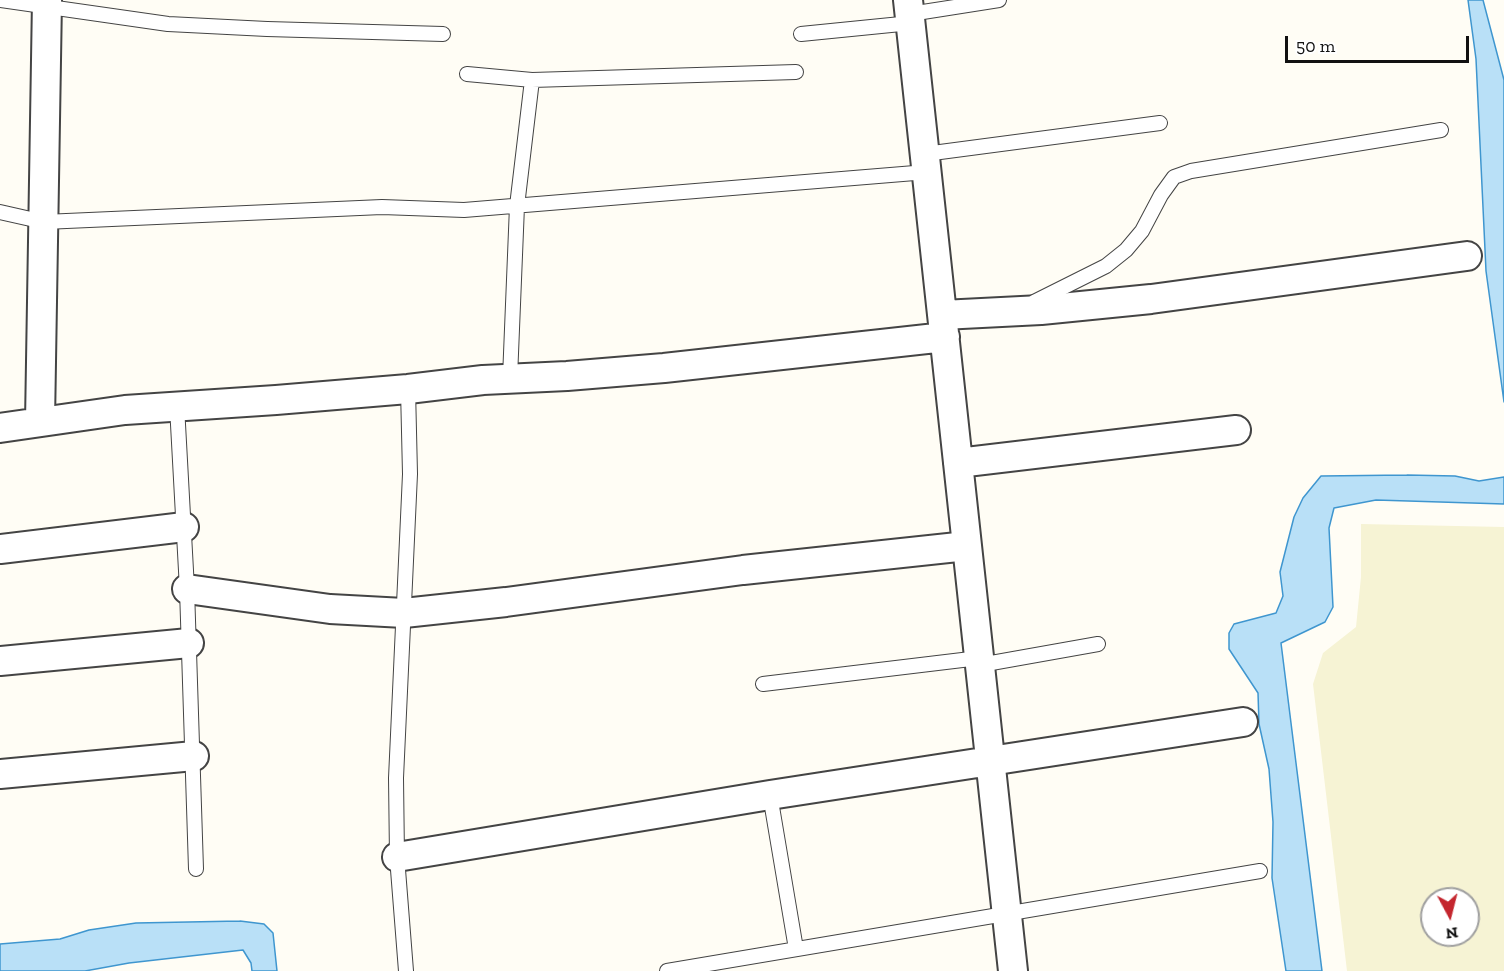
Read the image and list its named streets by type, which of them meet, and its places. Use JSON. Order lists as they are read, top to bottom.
{
  "scale_bar": "50 m",
  "north": "bottom"
}
